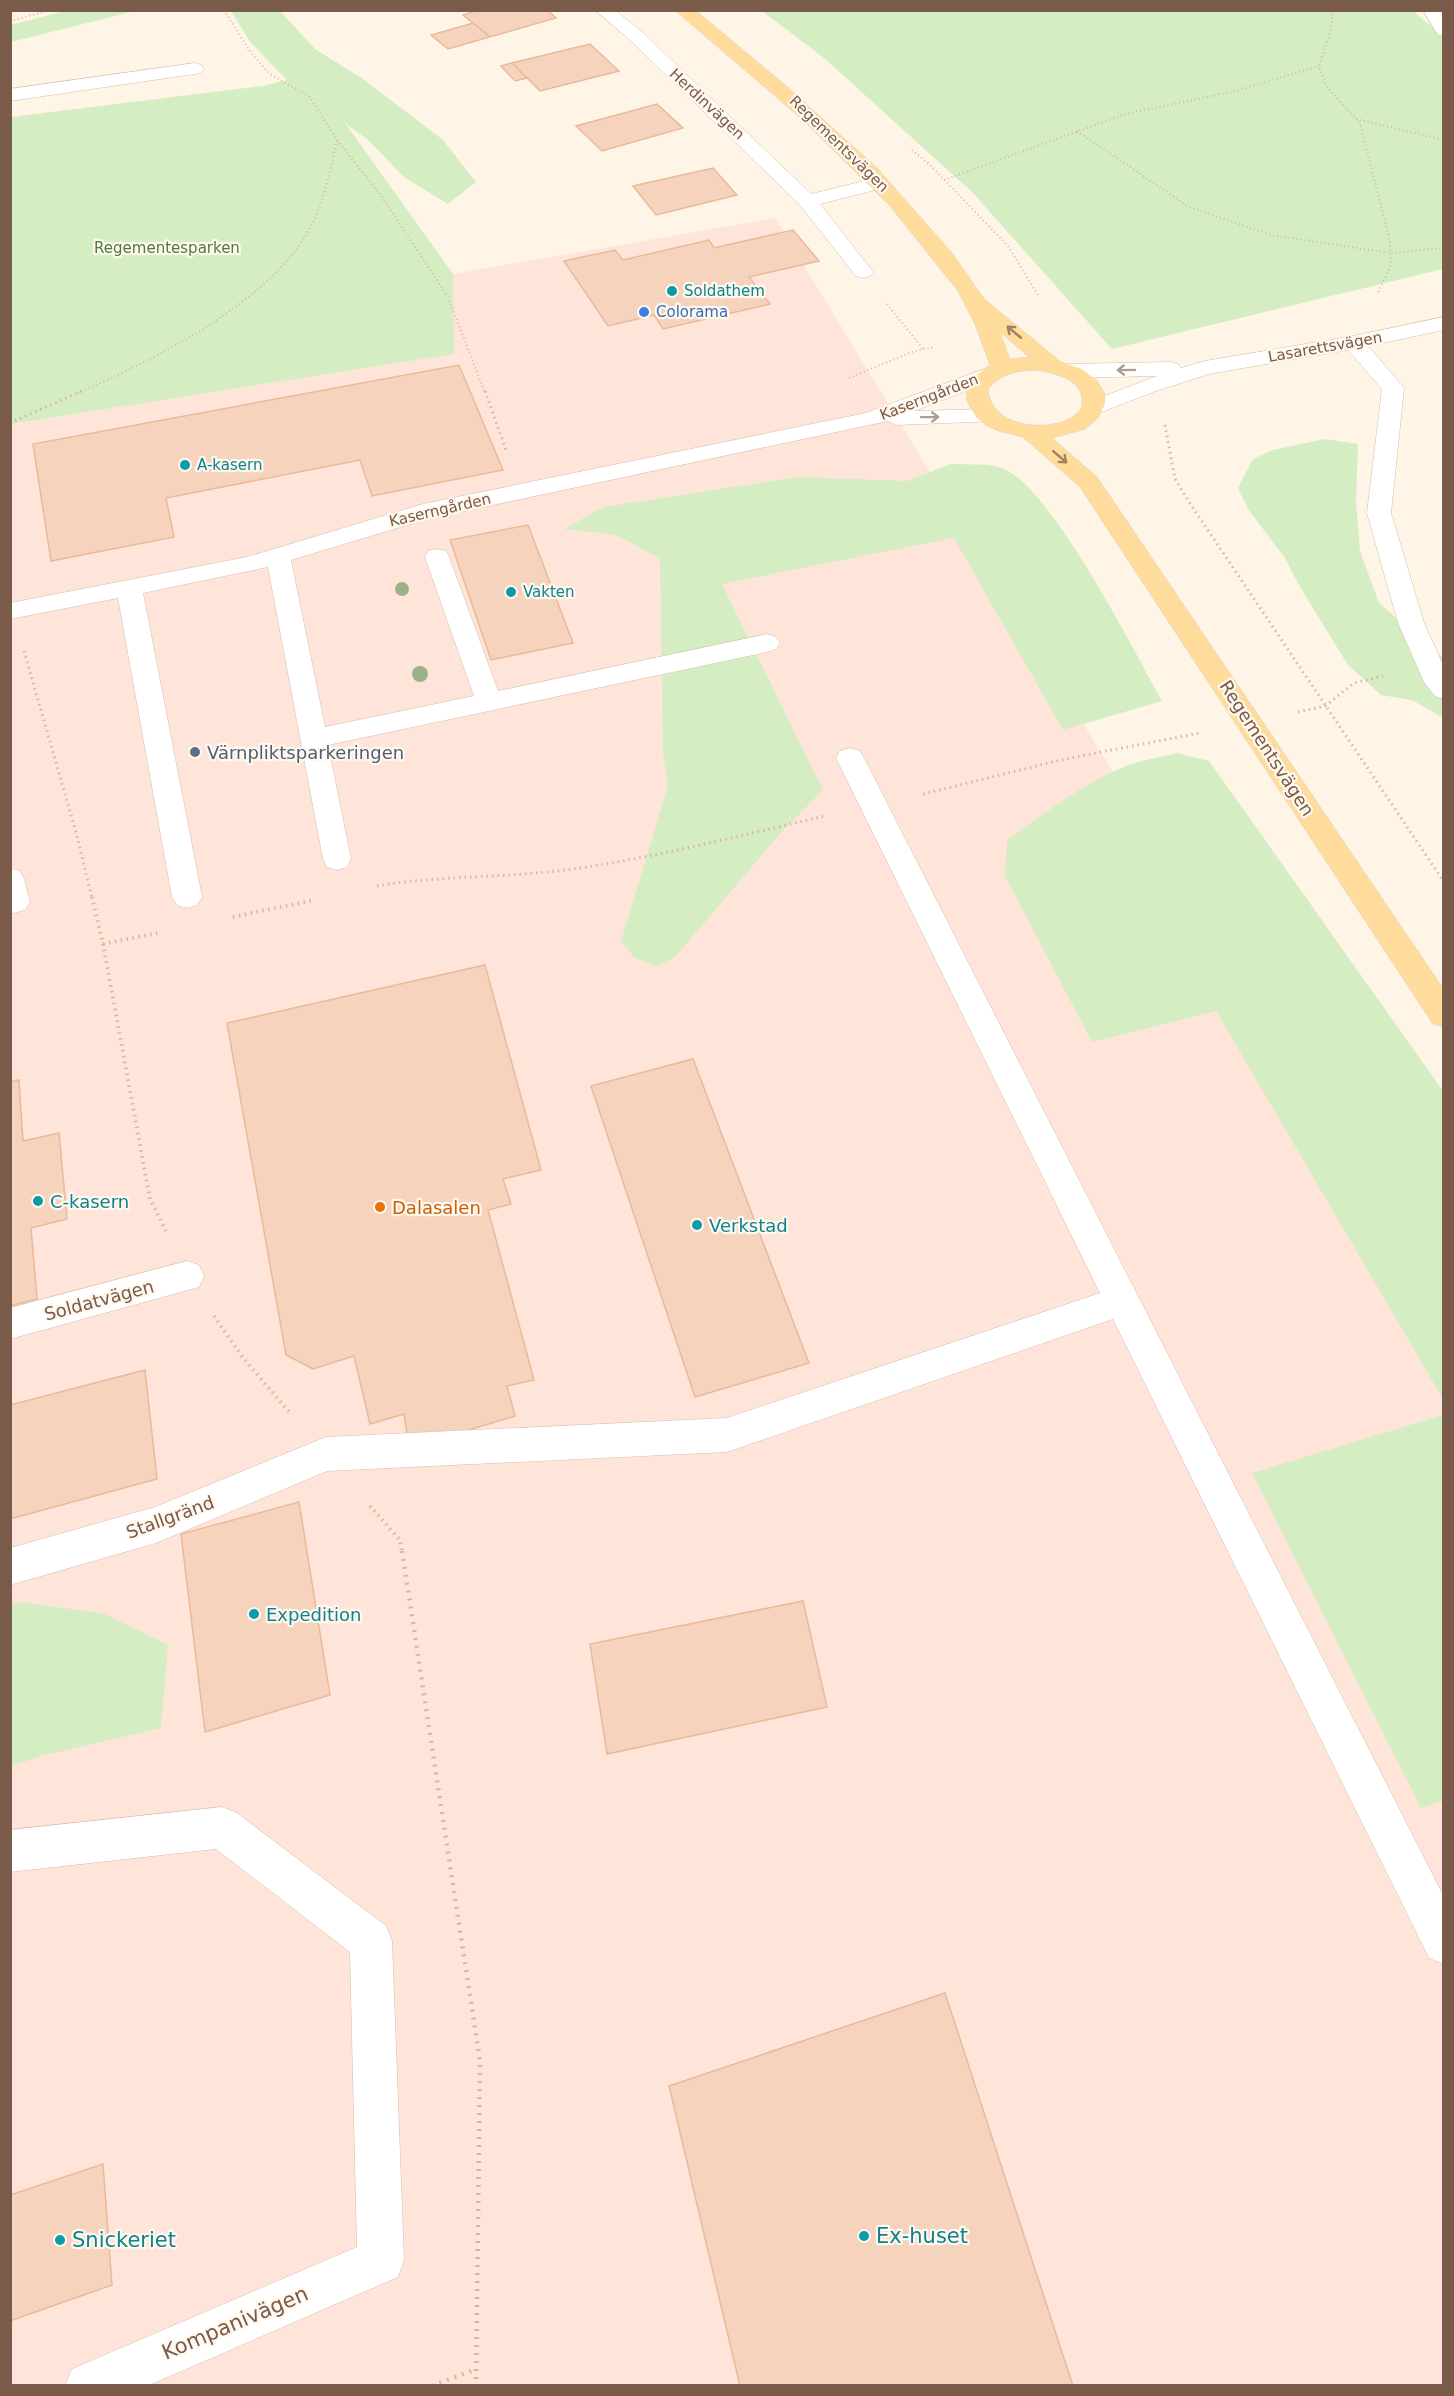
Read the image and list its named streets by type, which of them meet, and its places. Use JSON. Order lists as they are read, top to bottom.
{
  "streets": {
    "main road": ["Regementsvägen"],
    "street": [
      "Herdinvägen",
      "Lasarettsvägen",
      "Kaserngården",
      "Soldatvägen",
      "Stallgränd",
      "Kompanivägen"
    ]
  },
  "crossings": [
    ["Regementsvägen", "Lasarettsvägen"],
    ["Regementsvägen", "Kaserngården"],
    ["Lasarettsvägen", "Kaserngården"]
  ],
  "parks": ["Regementesparken"],
  "places": [
    "Soldathem",
    "Colorama",
    "A-kasern",
    "Vakten",
    "Värnpliktsparkeringen",
    "C-kasern",
    "Dalasalen",
    "Verkstad",
    "Expedition",
    "Ex-huset",
    "Snickeriet"
  ]
}
